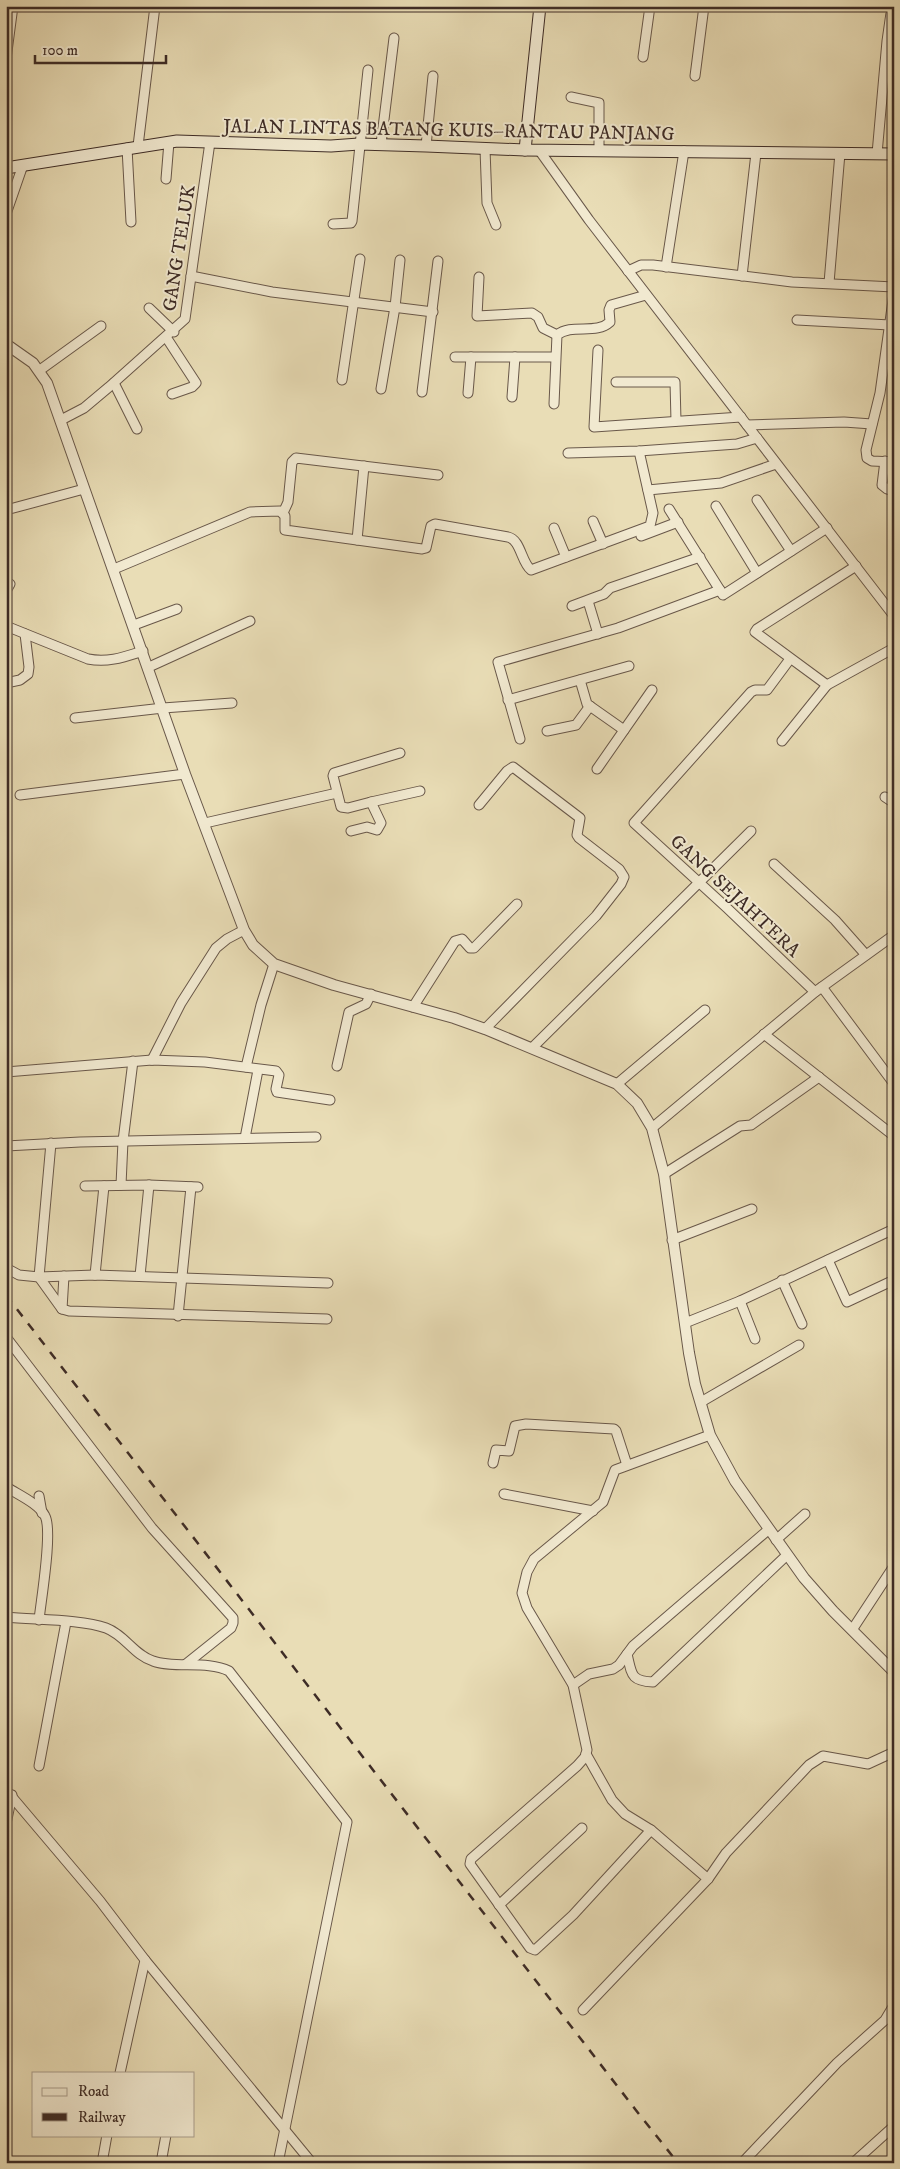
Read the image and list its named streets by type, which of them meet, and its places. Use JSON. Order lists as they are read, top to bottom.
{
  "streets": {
    "main road": ["JALAN LINTAS BATANG KUIS–RANTAU PANJANG"],
    "street": ["GANG TELUK", "GANG SEJAHTERA"]
  },
  "crossings": [
    ["JALAN LINTAS BATANG KUIS–RANTAU PANJANG", "GANG TELUK"]
  ],
  "legend": ["Road", "Railway"],
  "scale_bar": "100 m"
}
